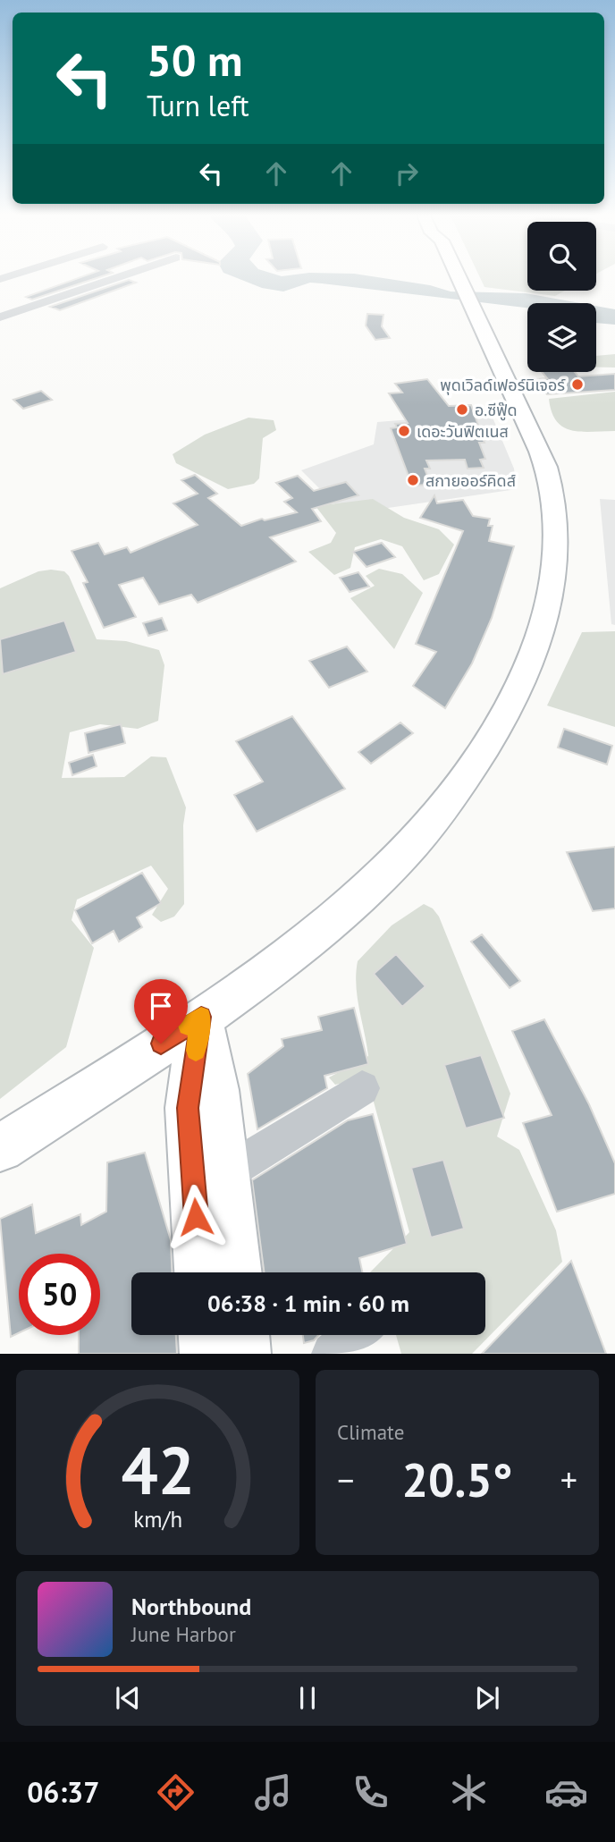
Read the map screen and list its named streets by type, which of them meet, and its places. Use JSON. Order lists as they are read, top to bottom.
{
  "places": [
    "พุดเวิลด์เฟอร์นิเจอร์",
    "อ.ซีฟู๊ด",
    "เดอะวันฟิตเนส",
    "สกายออร์คิดส์"
  ],
  "page": {
    "turn": ["50 m", "Turn left"],
    "limit": "50",
    "trip": "06:38 · 1 min · 60 m",
    "tile": "Climate",
    "heat": ["−", "20.5°", "+"],
    "song": ["Northbound", "June Harbor"],
    "tabs": "06:37",
    "gauge": ["42", "km/h"]
  }
}
